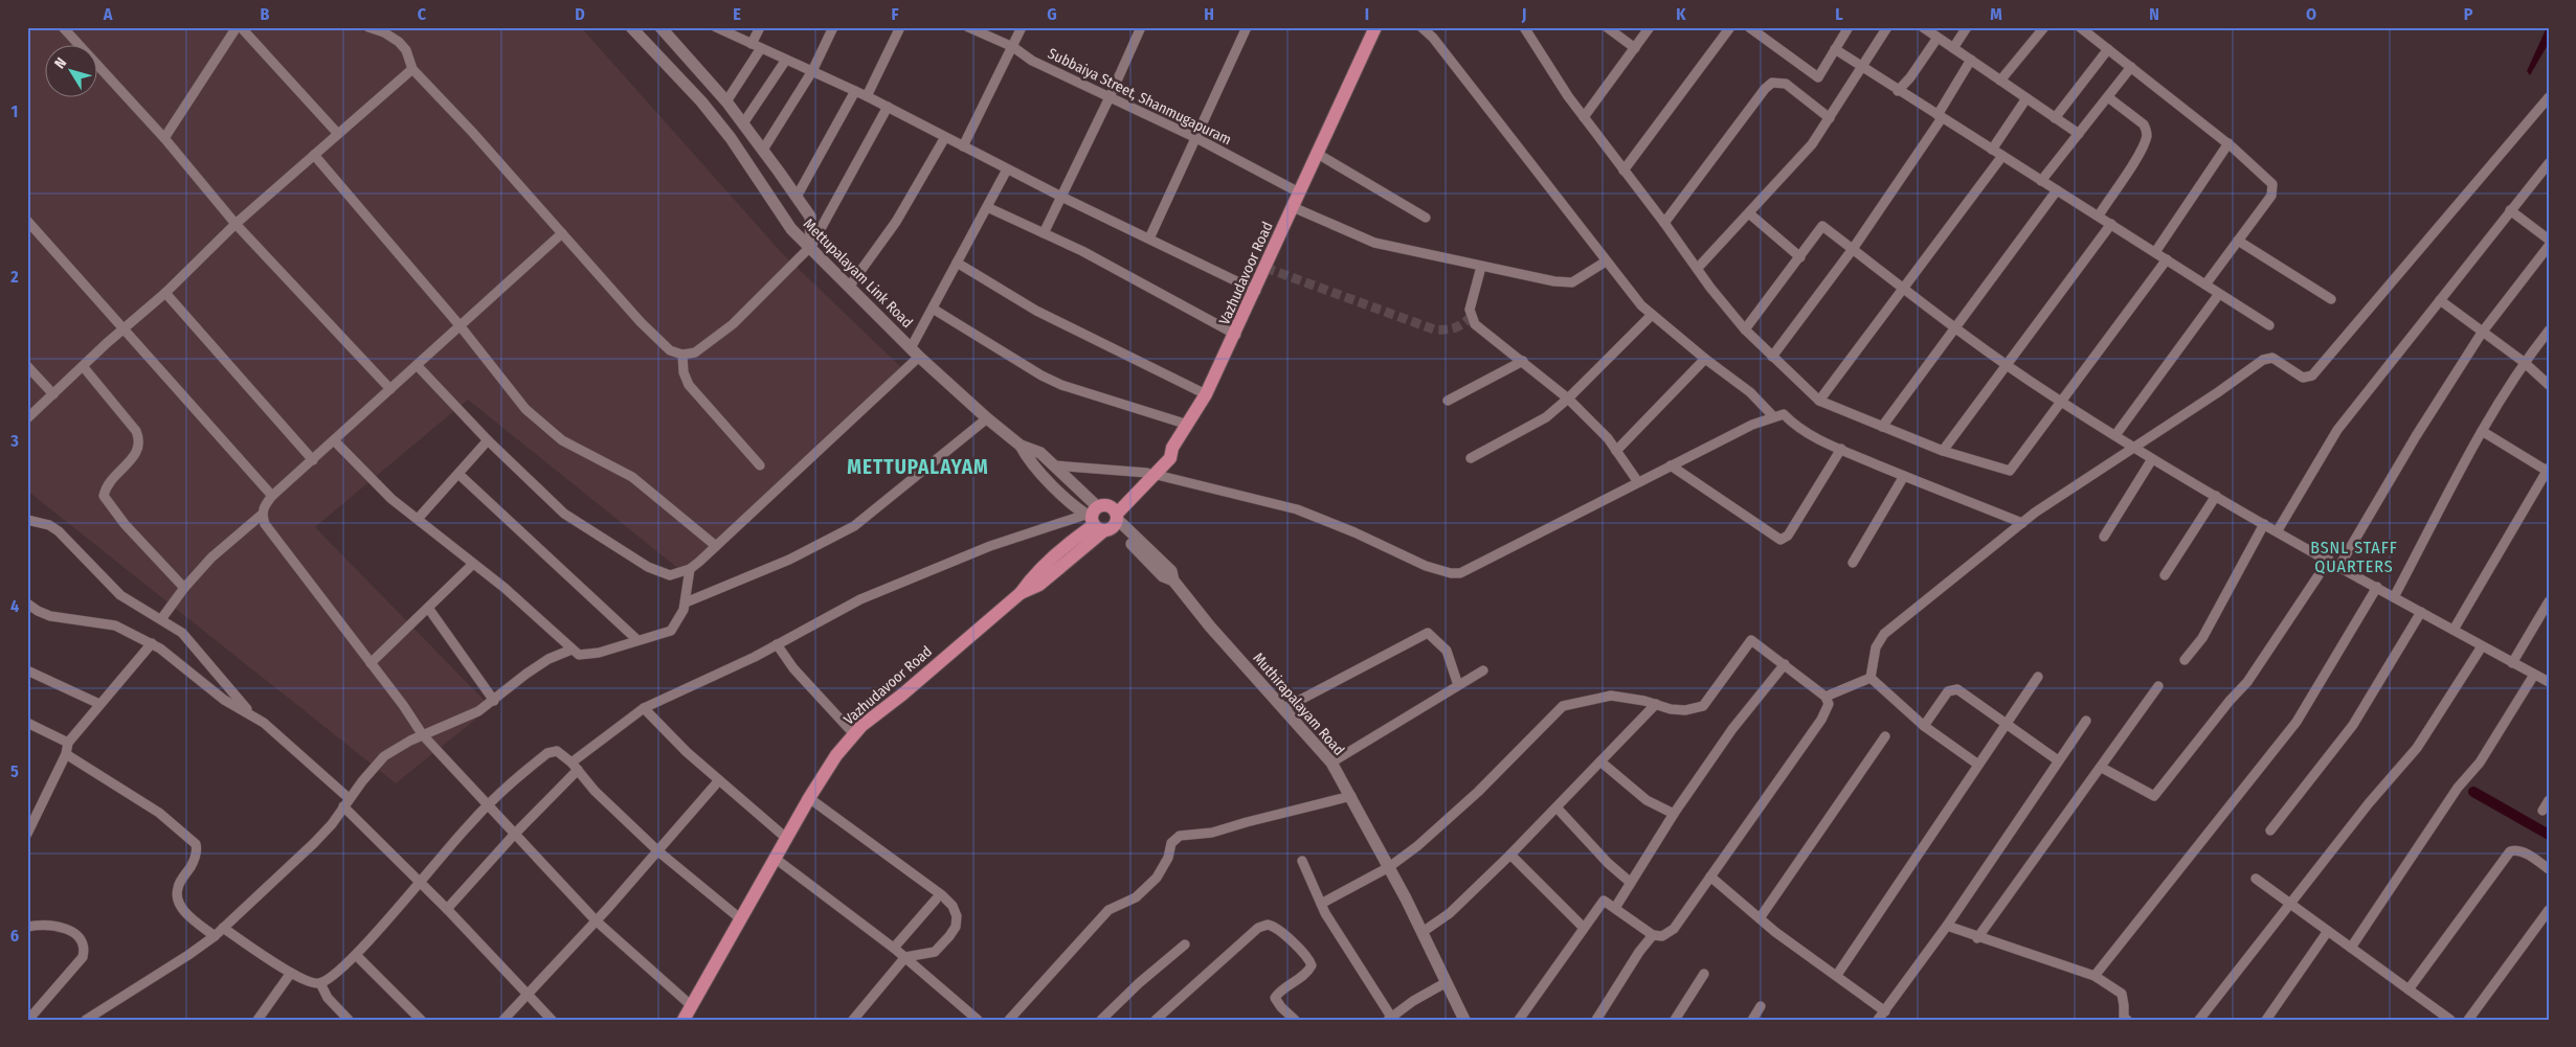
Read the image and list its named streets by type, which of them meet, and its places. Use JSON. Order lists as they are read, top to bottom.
{
  "streets": {
    "main road": ["Vazhudavoor Road"],
    "street": ["Subbaiya Street, Shanmugapuram", "Mettupalayam Link Road", "Muthirapalayam Road"]
  },
  "crossings": [
    ["Subbaiya Street, Shanmugapuram", "Vazhudavoor Road"],
    ["Mettupalayam Link Road", "Vazhudavoor Road"],
    ["Mettupalayam Link Road", "Muthirapalayam Road"],
    ["Vazhudavoor Road", "Muthirapalayam Road"]
  ],
  "districts": ["METTUPALAYAM", "BSNL STAFF QUARTERS"],
  "north": "top left",
  "grid": {
    "columns": [
      "A",
      "B",
      "C",
      "D",
      "E",
      "F",
      "G",
      "H",
      "I",
      "J",
      "K",
      "L",
      "M",
      "N",
      "O",
      "P"
    ],
    "rows": [
      "1",
      "2",
      "3",
      "4",
      "5",
      "6"
    ]
  }
}
